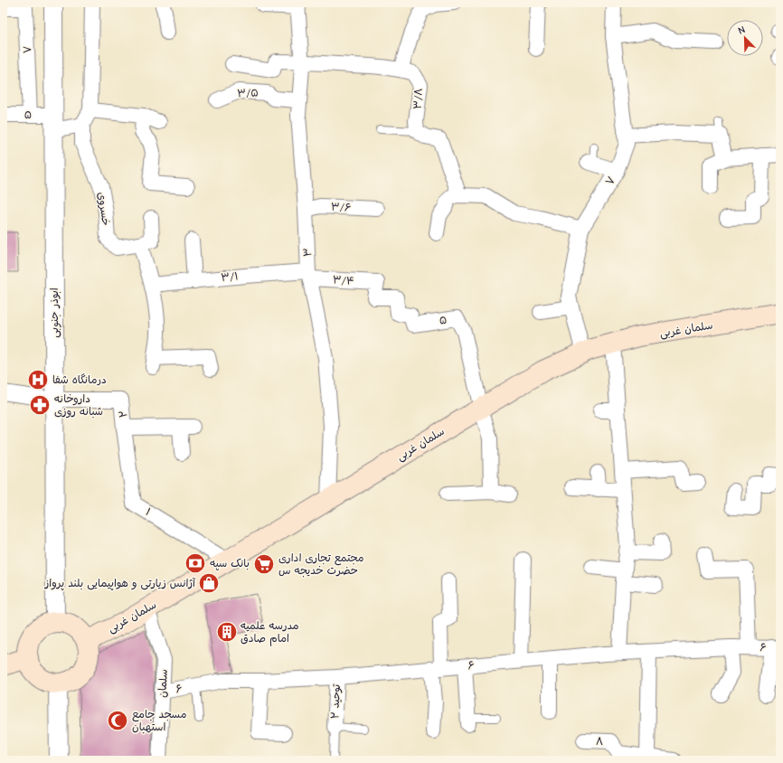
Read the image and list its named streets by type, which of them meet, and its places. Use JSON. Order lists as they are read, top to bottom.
{
  "streets": {
    "main road": ["سلمان غربی"],
    "street": [
      "۷",
      "۳/۵",
      "۳/۸",
      "۵",
      "۳/۶",
      "خسروی",
      "۳",
      "۳/۱",
      "۳/۴",
      "ابوذر جنوبی",
      "۲",
      "۱",
      "۶",
      "سلمان",
      "توحید ۲",
      "۸"
    ]
  },
  "crossings": [
    ["۷", "۵"],
    ["۷", "سلمان غربی"],
    ["۳/۵", "۳"],
    ["۳/۸", "۳"],
    ["۵", "۳/۴"],
    ["۵", "ابوذر جنوبی"],
    ["۵", "سلمان غربی"],
    ["۳/۶", "۳"],
    ["۳", "۳/۱"],
    ["۳", "۳/۴"],
    ["۳", "سلمان غربی"],
    ["۳/۱", "۳/۴"],
    ["ابوذر جنوبی", "سلمان غربی"],
    ["ابوذر جنوبی", "۲"],
    ["سلمان غربی", "۱"],
    ["سلمان غربی", "سلمان"],
    ["۲", "۱"],
    ["۶", "سلمان"],
    ["۶", "توحید ۲"]
  ],
  "places": {
    "hospital": ["درمانگاه شفا"],
    "pharmacy": ["داروخانه شبانه روزی"],
    "bank": ["بانک سپه"],
    "supermarket": ["مجتمع تجاری اداری حضرت خدیجه س"],
    "shop": ["آژانس زیارتی و هواپیمایی بلند پرواز"],
    "building": ["مدرسه علمیه امام صادق"],
    "mosque": ["مسجد جامع استهبان"]
  },
  "north": "top left"
}
